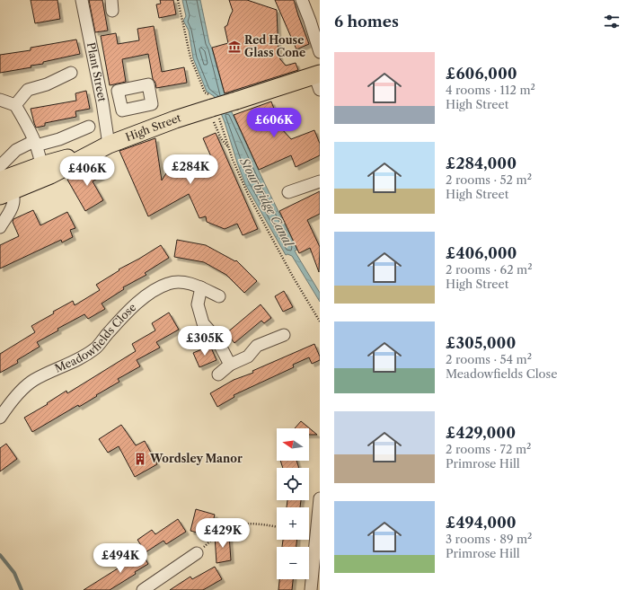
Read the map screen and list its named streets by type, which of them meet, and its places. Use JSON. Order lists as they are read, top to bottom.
{
  "streets": {
    "highway": ["High Street"],
    "street": ["Plant Street", "Meadowfields Close"]
  },
  "crossings": [
    ["Plant Street", "High Street"]
  ],
  "water": ["Stourbridge Canal"],
  "places": {
    "museum": ["Red House Glass Cone"],
    "building": ["Wordsley Manor"]
  },
  "north": "left",
  "page": {
    "heading": "6 homes",
    "list": [
      {
        "name": "£606,000",
        "note": "4 rooms · 112 m² · High Street"
      },
      {
        "name": "£284,000",
        "note": "2 rooms · 52 m² · High Street"
      },
      {
        "name": "£406,000",
        "note": "2 rooms · 62 m² · High Street"
      },
      {
        "name": "£305,000",
        "note": "2 rooms · 54 m² · Meadowfields Close"
      },
      {
        "name": "£429,000",
        "note": "2 rooms · 72 m² · Primrose Hill"
      },
      {
        "name": "£494,000",
        "note": "3 rooms · 89 m² · Primrose Hill"
      }
    ],
    "price": [
      "£606K",
      "£284K",
      "£406K",
      "£305K",
      "£429K",
      "£494K"
    ],
    "map_buttons": ["+", "−"]
  }
}
